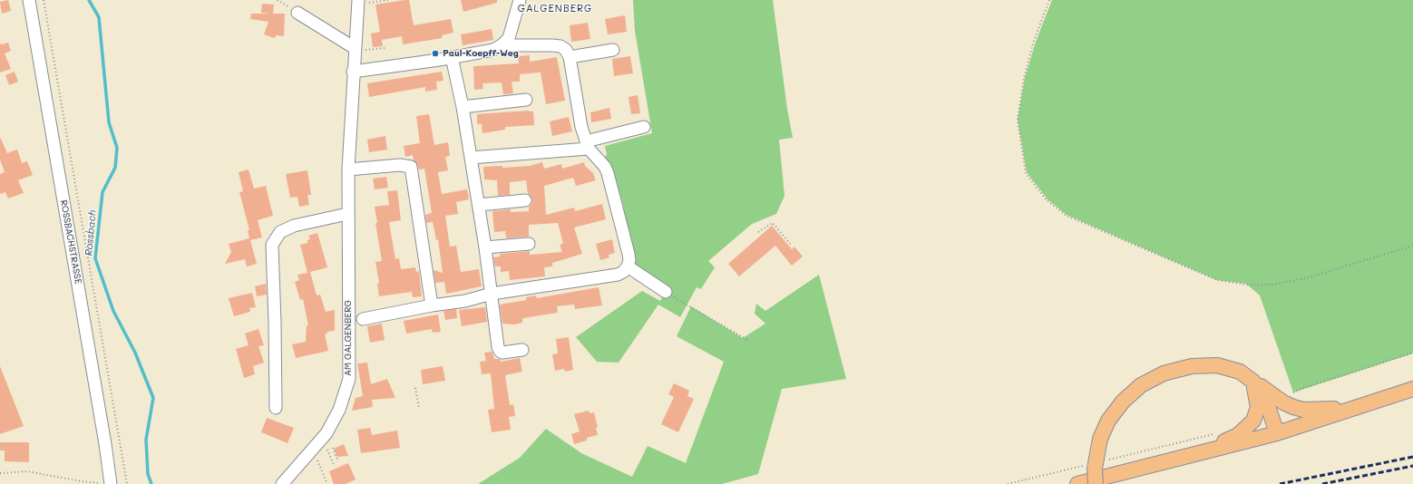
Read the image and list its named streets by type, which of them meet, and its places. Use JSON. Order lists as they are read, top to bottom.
{
  "streets": {
    "street": ["ROSSBACHSTRASSE", "AM GALGENBERG"]
  },
  "districts": ["GALGENBERG"],
  "water": ["Rossbach"],
  "places": ["Paul-Koepff-Weg"]
}
